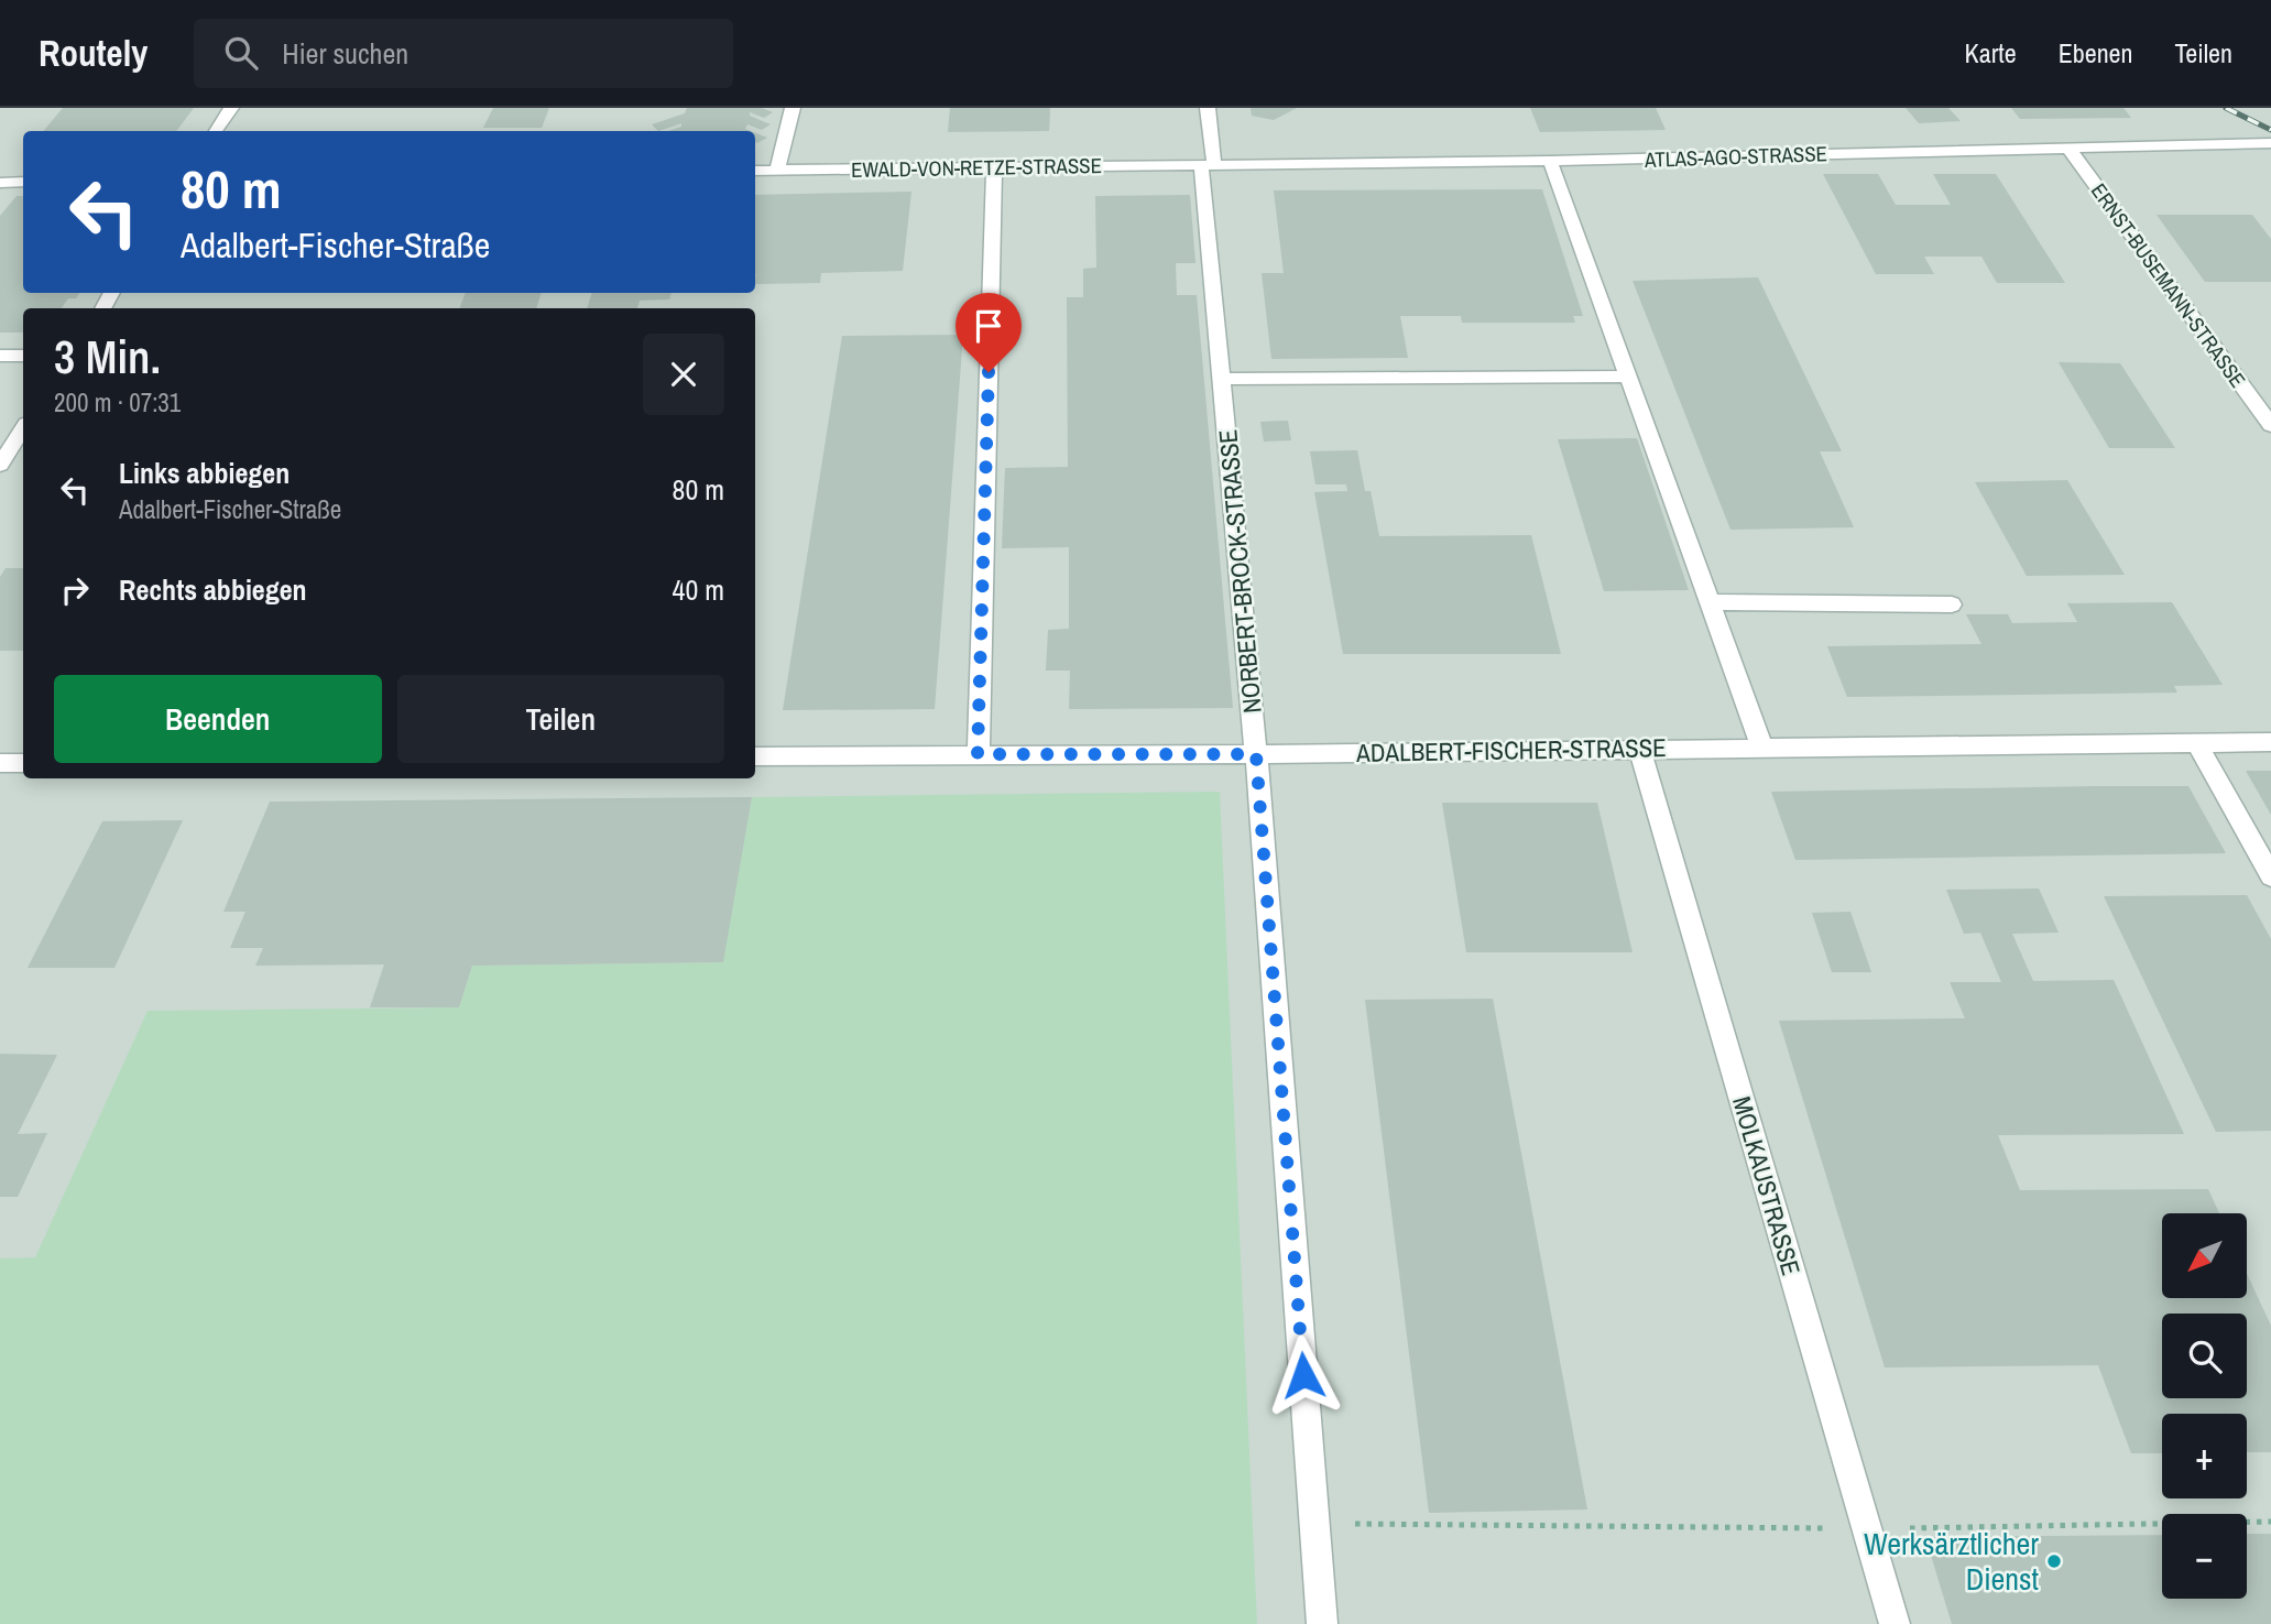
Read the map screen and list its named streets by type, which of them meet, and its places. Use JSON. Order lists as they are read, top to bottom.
{
  "streets": {
    "lane": [
      "ATLAS-AGO-STRASSE",
      "EWALD-VON-RETZE-STRASSE",
      "ERNST-BUSEMANN-STRASSE",
      "NORBERT-BROCK-STRASSE",
      "ADALBERT-FISCHER-STRASSE",
      "MOLKAUSTRASSE"
    ]
  },
  "crossings": [
    ["ATLAS-AGO-STRASSE", "EWALD-VON-RETZE-STRASSE"],
    ["ATLAS-AGO-STRASSE", "ERNST-BUSEMANN-STRASSE"],
    ["ATLAS-AGO-STRASSE", "NORBERT-BROCK-STRASSE"],
    ["EWALD-VON-RETZE-STRASSE", "NORBERT-BROCK-STRASSE"],
    ["NORBERT-BROCK-STRASSE", "ADALBERT-FISCHER-STRASSE"],
    ["ADALBERT-FISCHER-STRASSE", "MOLKAUSTRASSE"]
  ],
  "places": ["Werksärztlicher Dienst"],
  "north": "bottom left",
  "page": {
    "header": "Routely",
    "search": "Hier suchen",
    "nav": ["Karte", "Ebenen", "Teilen"],
    "turn": ["80 m", "Adalbert-Fischer-Straße"],
    "heading": ["3 Min.", "200 m · 07:31"],
    "list": [
      {
        "name": "Links abbiegen",
        "note": "Adalbert-Fischer-Straße",
        "value": "80 m"
      },
      {
        "name": "Rechts abbiegen",
        "value": "40 m"
      }
    ],
    "buttons": ["Beenden", "Teilen"],
    "map_buttons": ["+", "−"]
  }
}
